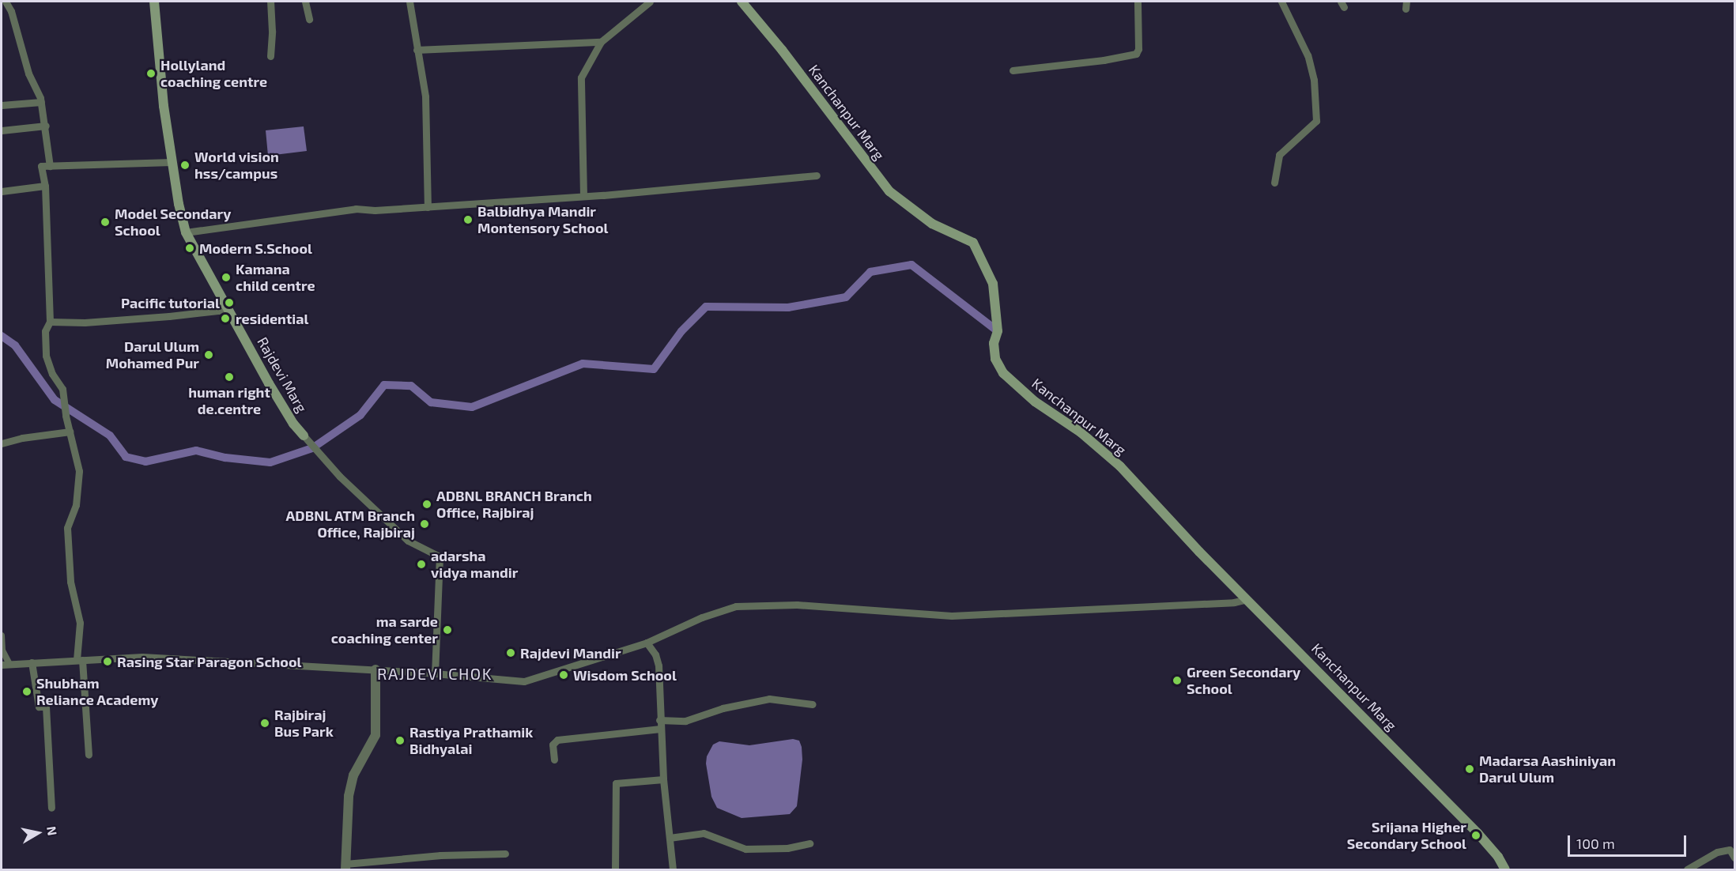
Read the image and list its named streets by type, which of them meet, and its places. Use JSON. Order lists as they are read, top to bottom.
{
  "streets": {
    "main road": ["Kanchanpur Marg", "Rajdevi Marg"]
  },
  "districts": ["RAJDEVI CHOK"],
  "places": [
    "Hollyland coaching centre",
    "World vision hss/campus",
    "Balbidhya Mandir Montensory School",
    "Model Secondary School",
    "Modern S.School",
    "Kamana child centre",
    "Pacific tutorial",
    "residential",
    "Darul Ulum Mohamed Pur",
    "human right de.centre",
    "ADBNL BRANCH Branch Office, Rajbiraj",
    "ADBNL ATM Branch Office, Rajbiraj",
    "adarsha vidya mandir",
    "ma sarde coaching center",
    "Rajdevi Mandir",
    "Rasing Star Paragon School",
    "Wisdom School",
    "Green Secondary School",
    "Shubham Reliance Academy",
    "Rajbiraj Bus Park",
    "Rastiya Prathamik Bidhyalai",
    "Madarsa Aashiniyan Darul Ulum",
    "Srijana Higher Secondary School"
  ],
  "scale_bar": "100 m",
  "north": "right"
}
